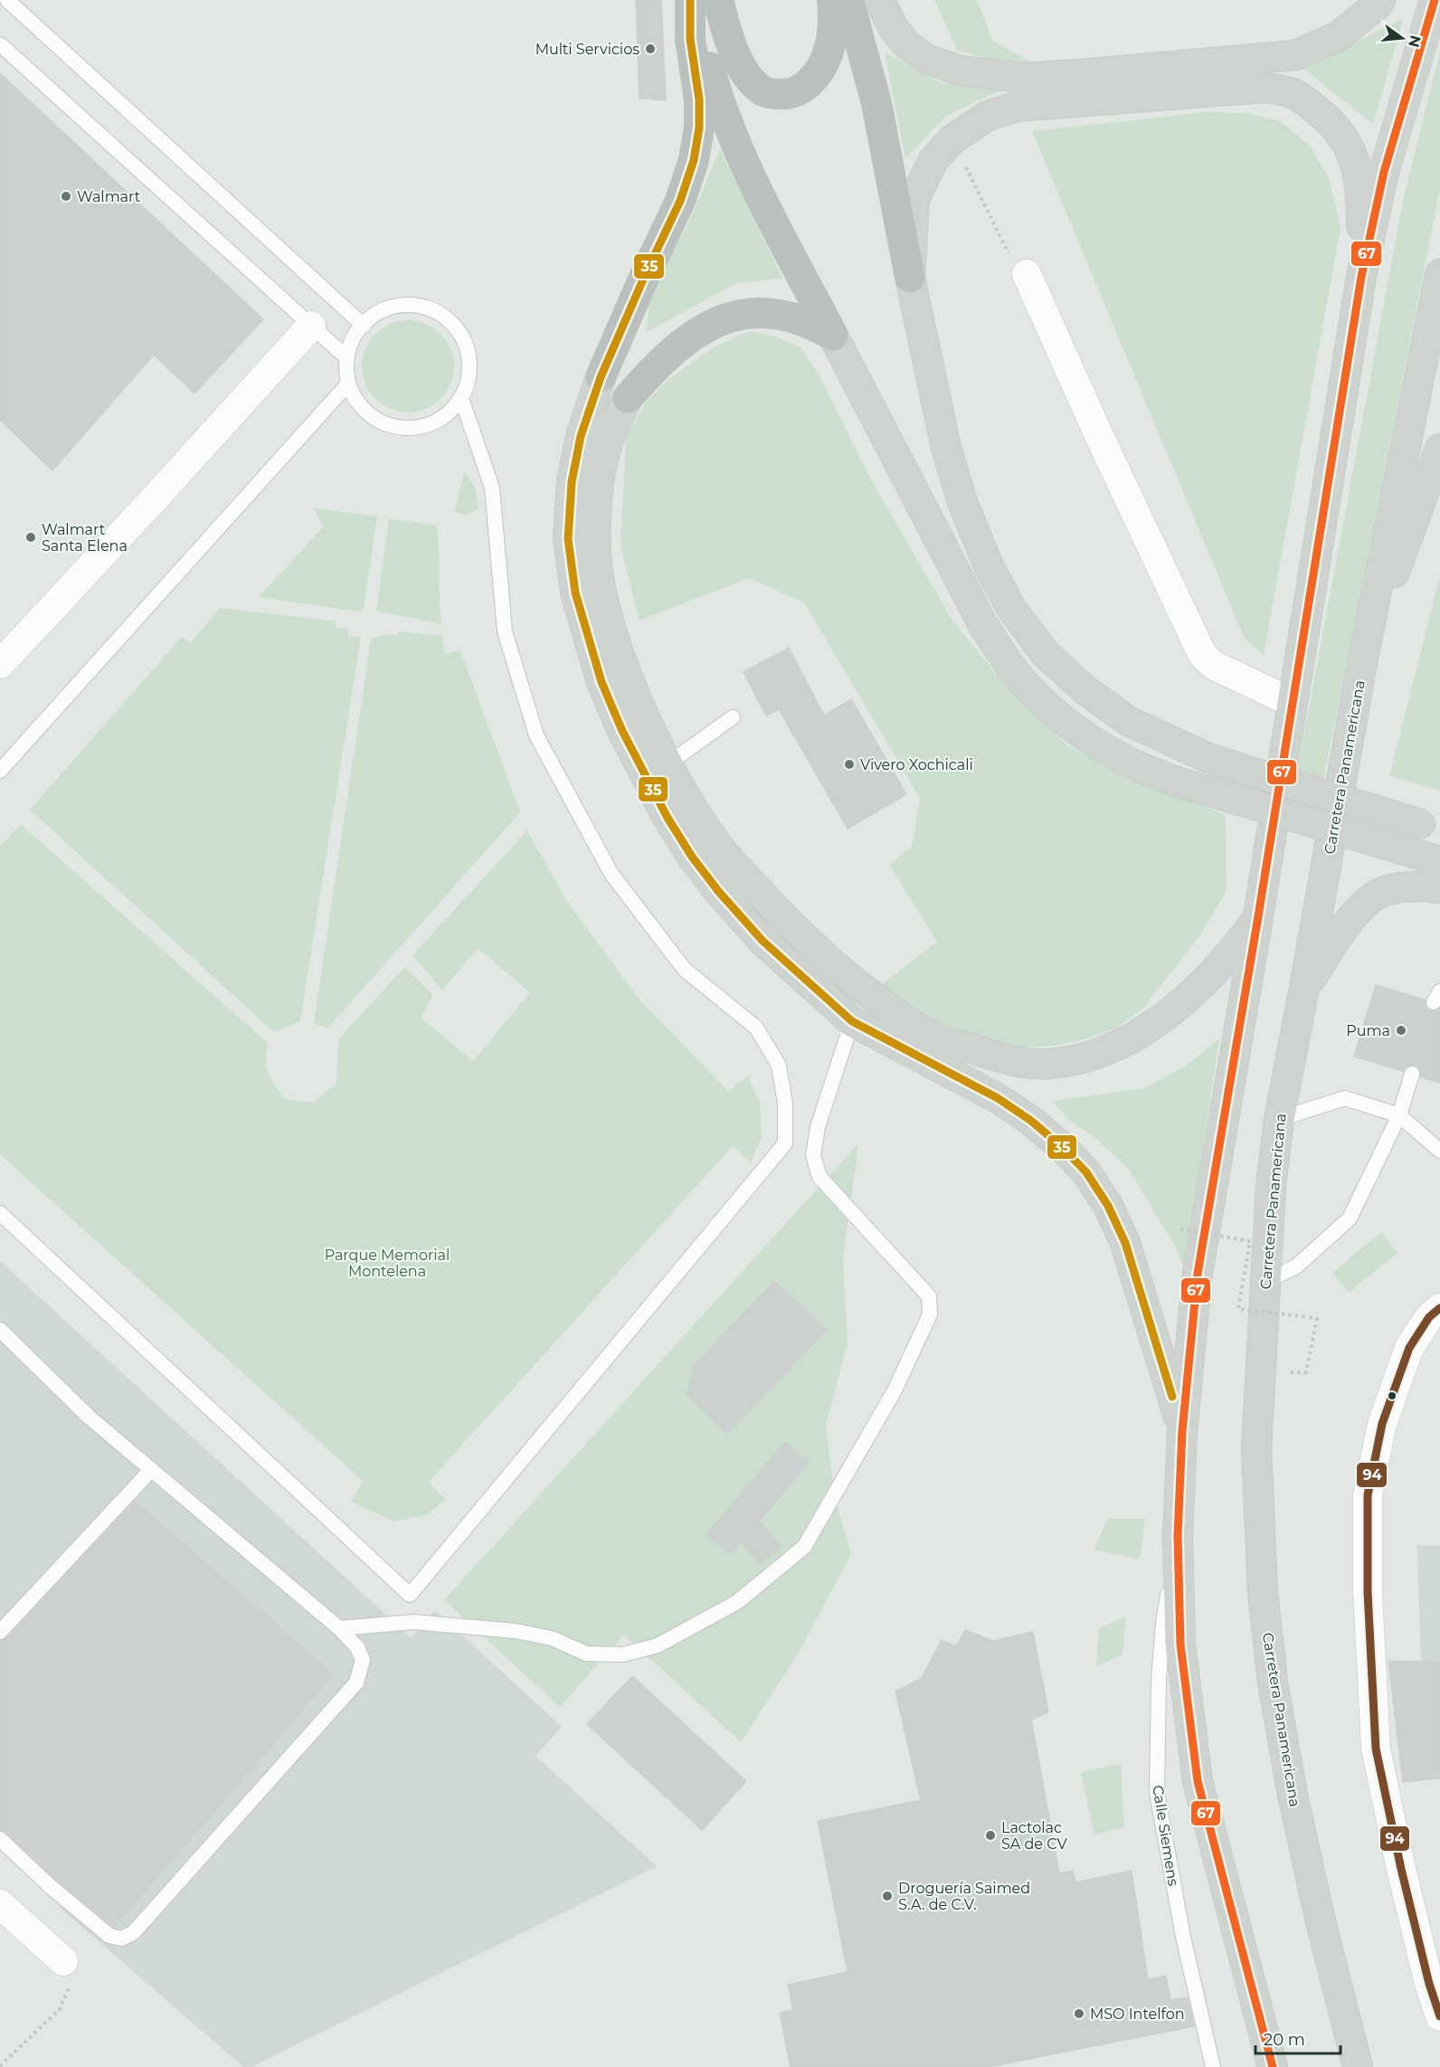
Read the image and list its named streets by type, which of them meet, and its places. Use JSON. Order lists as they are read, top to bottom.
{
  "streets": {
    "main road": ["Carretera Panamericana"],
    "lane": ["Calle Siemens"]
  },
  "parks": ["Parque Memorial Montelena"],
  "places": [
    "Multi Servicios",
    "Walmart",
    "Walmart Santa Elena",
    "Vivero Xochicali",
    "Puma",
    "Lactolac SA de CV",
    "Droguería Saimed S.A. de C.V.",
    "MSO Intelfon"
  ],
  "lines": ["transit line 67", "transit line 35", "transit line 94"],
  "scale_bar": "20 m",
  "north": "right"
}
